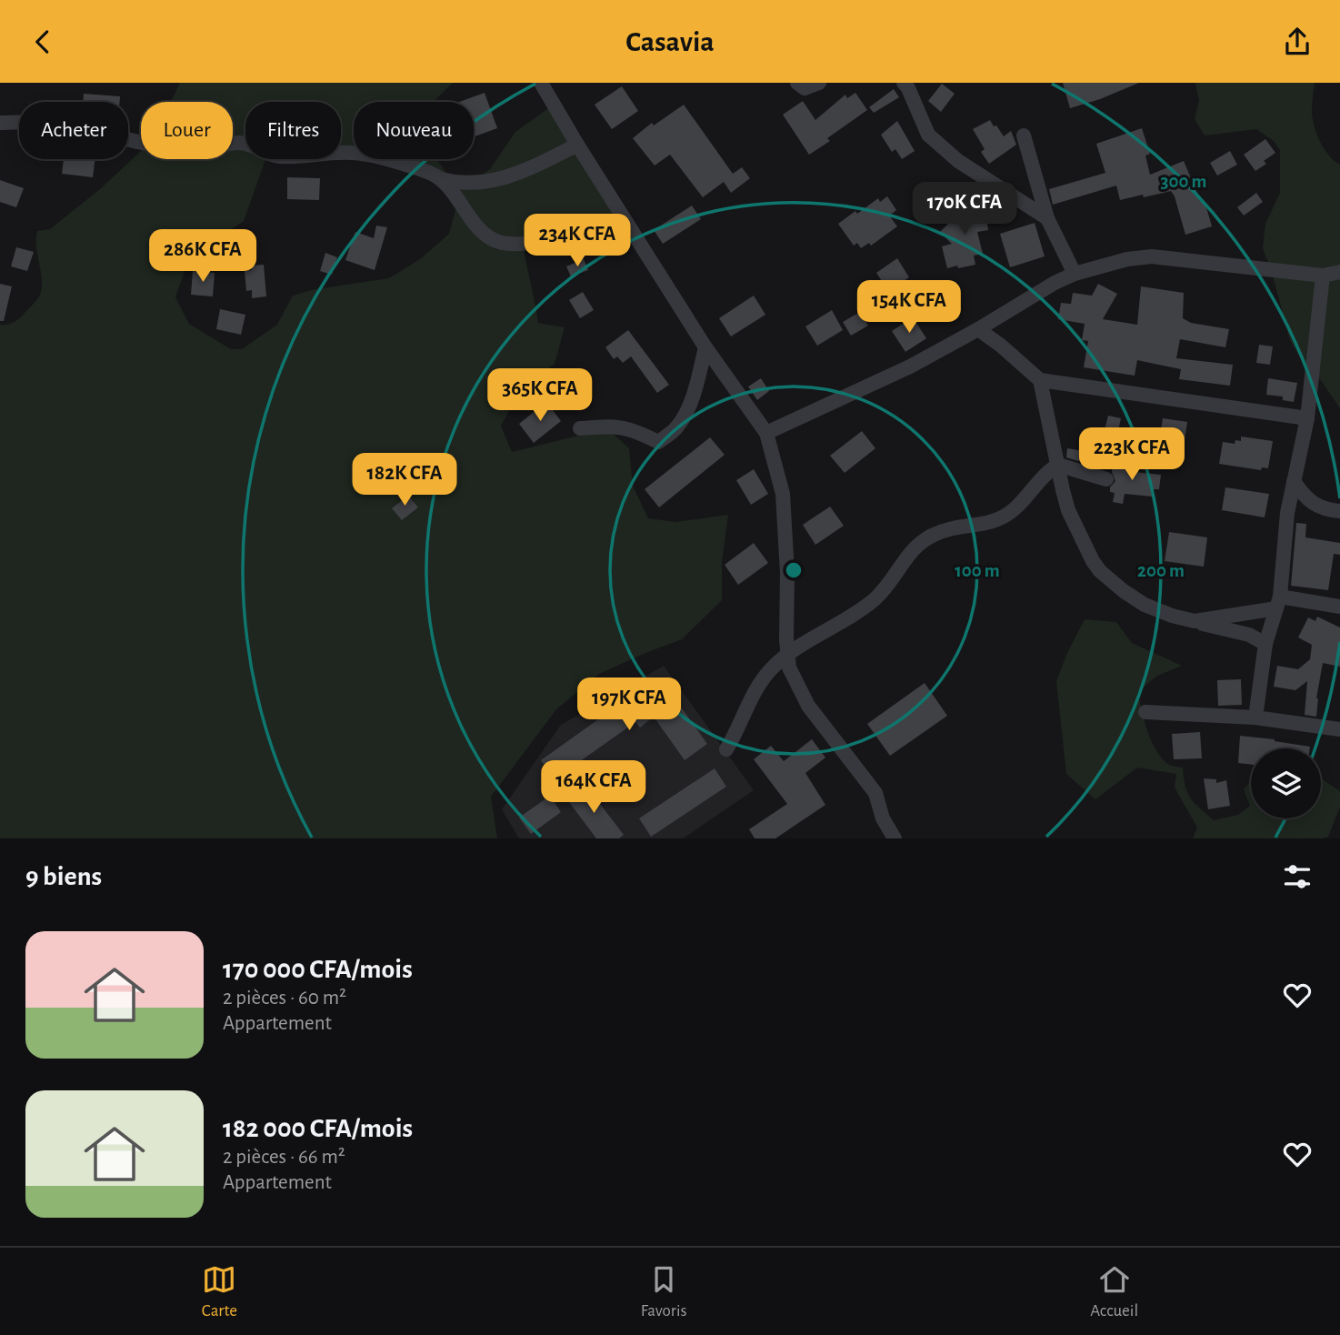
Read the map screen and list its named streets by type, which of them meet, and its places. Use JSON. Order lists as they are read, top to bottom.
{
  "page": {
    "header": "Casavia",
    "chip": [
      "Acheter",
      "Louer",
      "Filtres",
      "Nouveau"
    ],
    "price": [
      "170K CFA",
      "234K CFA",
      "286K CFA",
      "154K CFA",
      "365K CFA",
      "223K CFA",
      "182K CFA",
      "197K CFA",
      "164K CFA"
    ],
    "heading": "9 biens",
    "list": [
      {
        "name": "170 000 CFA/mois",
        "note": "2 pièces · 60 m² · Appartement"
      },
      {
        "name": "182 000 CFA/mois",
        "note": "2 pièces · 66 m² · Appartement"
      }
    ],
    "tabs": ["Carte", "Favoris", "Accueil"]
  },
  "rings": ["300 m", "100 m", "200 m"]
}
